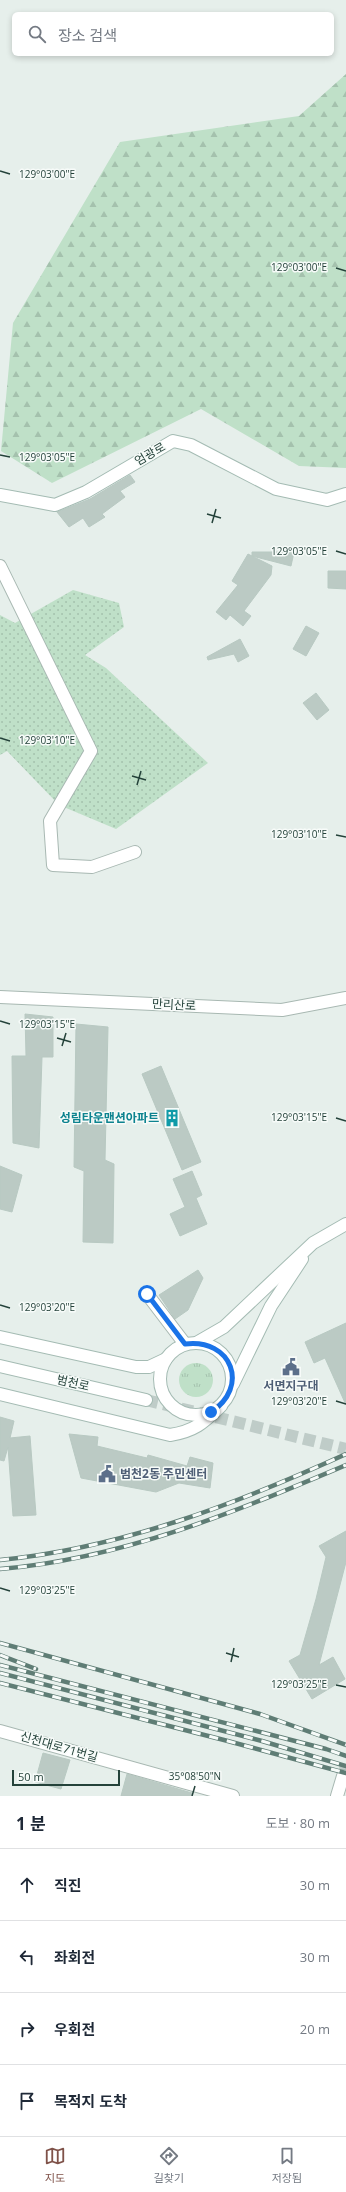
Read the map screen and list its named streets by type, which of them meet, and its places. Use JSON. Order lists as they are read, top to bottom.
{
  "streets": {
    "main road": [
      "엄광로",
      "만리산로",
      "범천로",
      "신천대로71번길"
    ]
  },
  "places": {
    "building": ["성림타운맨션아파트"],
    "public building": ["서면지구대", "범천2동 주민센터"]
  },
  "scale_bar": "50 m",
  "page": {
    "search": "장소 검색",
    "scale": "50 m",
    "heading": ["1 분", "도보 · 80 m"],
    "list": [
      ["직진", "30 m"],
      ["좌회전", "30 m"],
      ["우회전", "20 m"],
      "목적지 도착"
    ],
    "nav": ["지도", "길찾기", "저장됨"]
  },
  "coordinates": [
    "129°03'00\"E",
    "129°03'05\"E",
    "129°03'10\"E",
    "129°03'15\"E",
    "129°03'20\"E",
    "129°03'25\"E",
    "35°08'50\"N"
  ]
}
